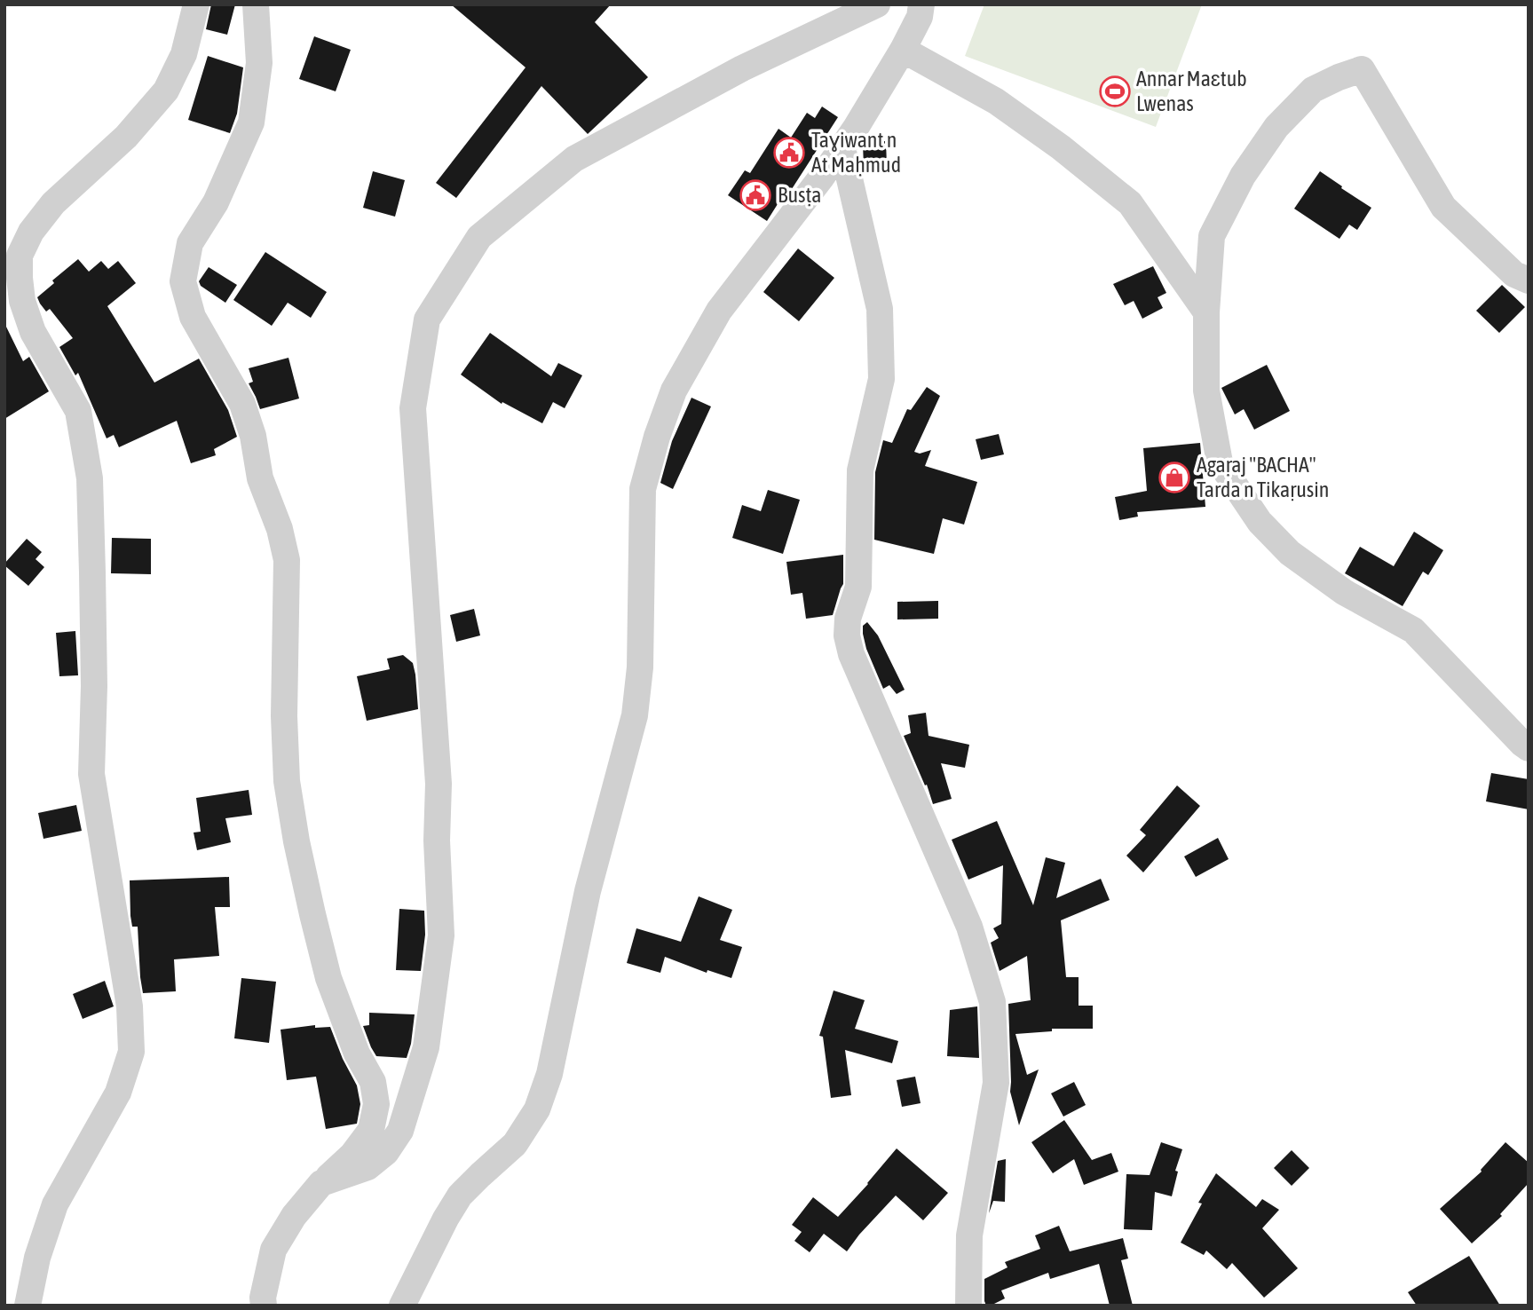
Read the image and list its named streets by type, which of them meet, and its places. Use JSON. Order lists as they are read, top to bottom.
{
  "places": {
    "sports": ["Annar Maɛtub Lwenas"],
    "public building": ["Taɣiwant n At Maḥmud", "Busṭa"],
    "shop": ["Agaṛaj \"BACHA\" Tarda n Tikaṛusin"]
  }
}
